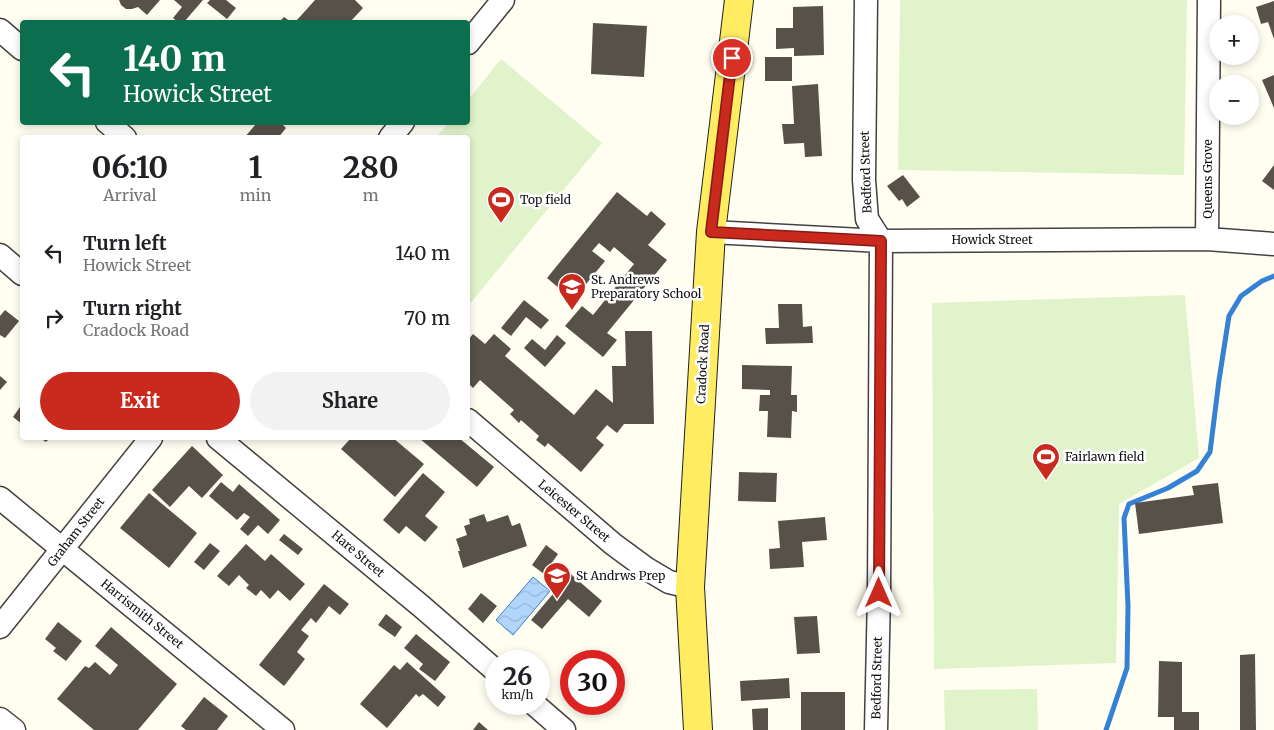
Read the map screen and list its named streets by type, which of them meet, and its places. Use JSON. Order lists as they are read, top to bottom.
{
  "streets": {
    "main road": ["Cradock Road"],
    "street": [
      "Bedford Street",
      "Queens Grove",
      "Howick Street",
      "Leicester Street",
      "Graham Street",
      "Hare Street",
      "Harrismith Street"
    ]
  },
  "crossings": [
    ["Bedford Street", "Howick Street"],
    ["Queens Grove", "Howick Street"],
    ["Howick Street", "Cradock Road"],
    ["Cradock Road", "Leicester Street"],
    ["Graham Street", "Harrismith Street"]
  ],
  "places": {
    "sports": ["Top field", "Fairlawn field"],
    "school or university": ["St. Andrews Preparatory School", "St Andrws Prep"]
  },
  "page": {
    "map_buttons": ["+", "−"],
    "turn": ["140 m", "Howick Street"],
    "eta": [
      "06:10",
      "Arrival",
      "1",
      "min",
      "280",
      "m"
    ],
    "list": [
      {
        "name": "Turn left",
        "note": "Howick Street",
        "value": "140 m"
      },
      {
        "name": "Turn right",
        "note": "Cradock Road",
        "value": "70 m"
      }
    ],
    "buttons": ["Exit", "Share"],
    "speed": "26 km/h",
    "limit": "30"
  }
}
